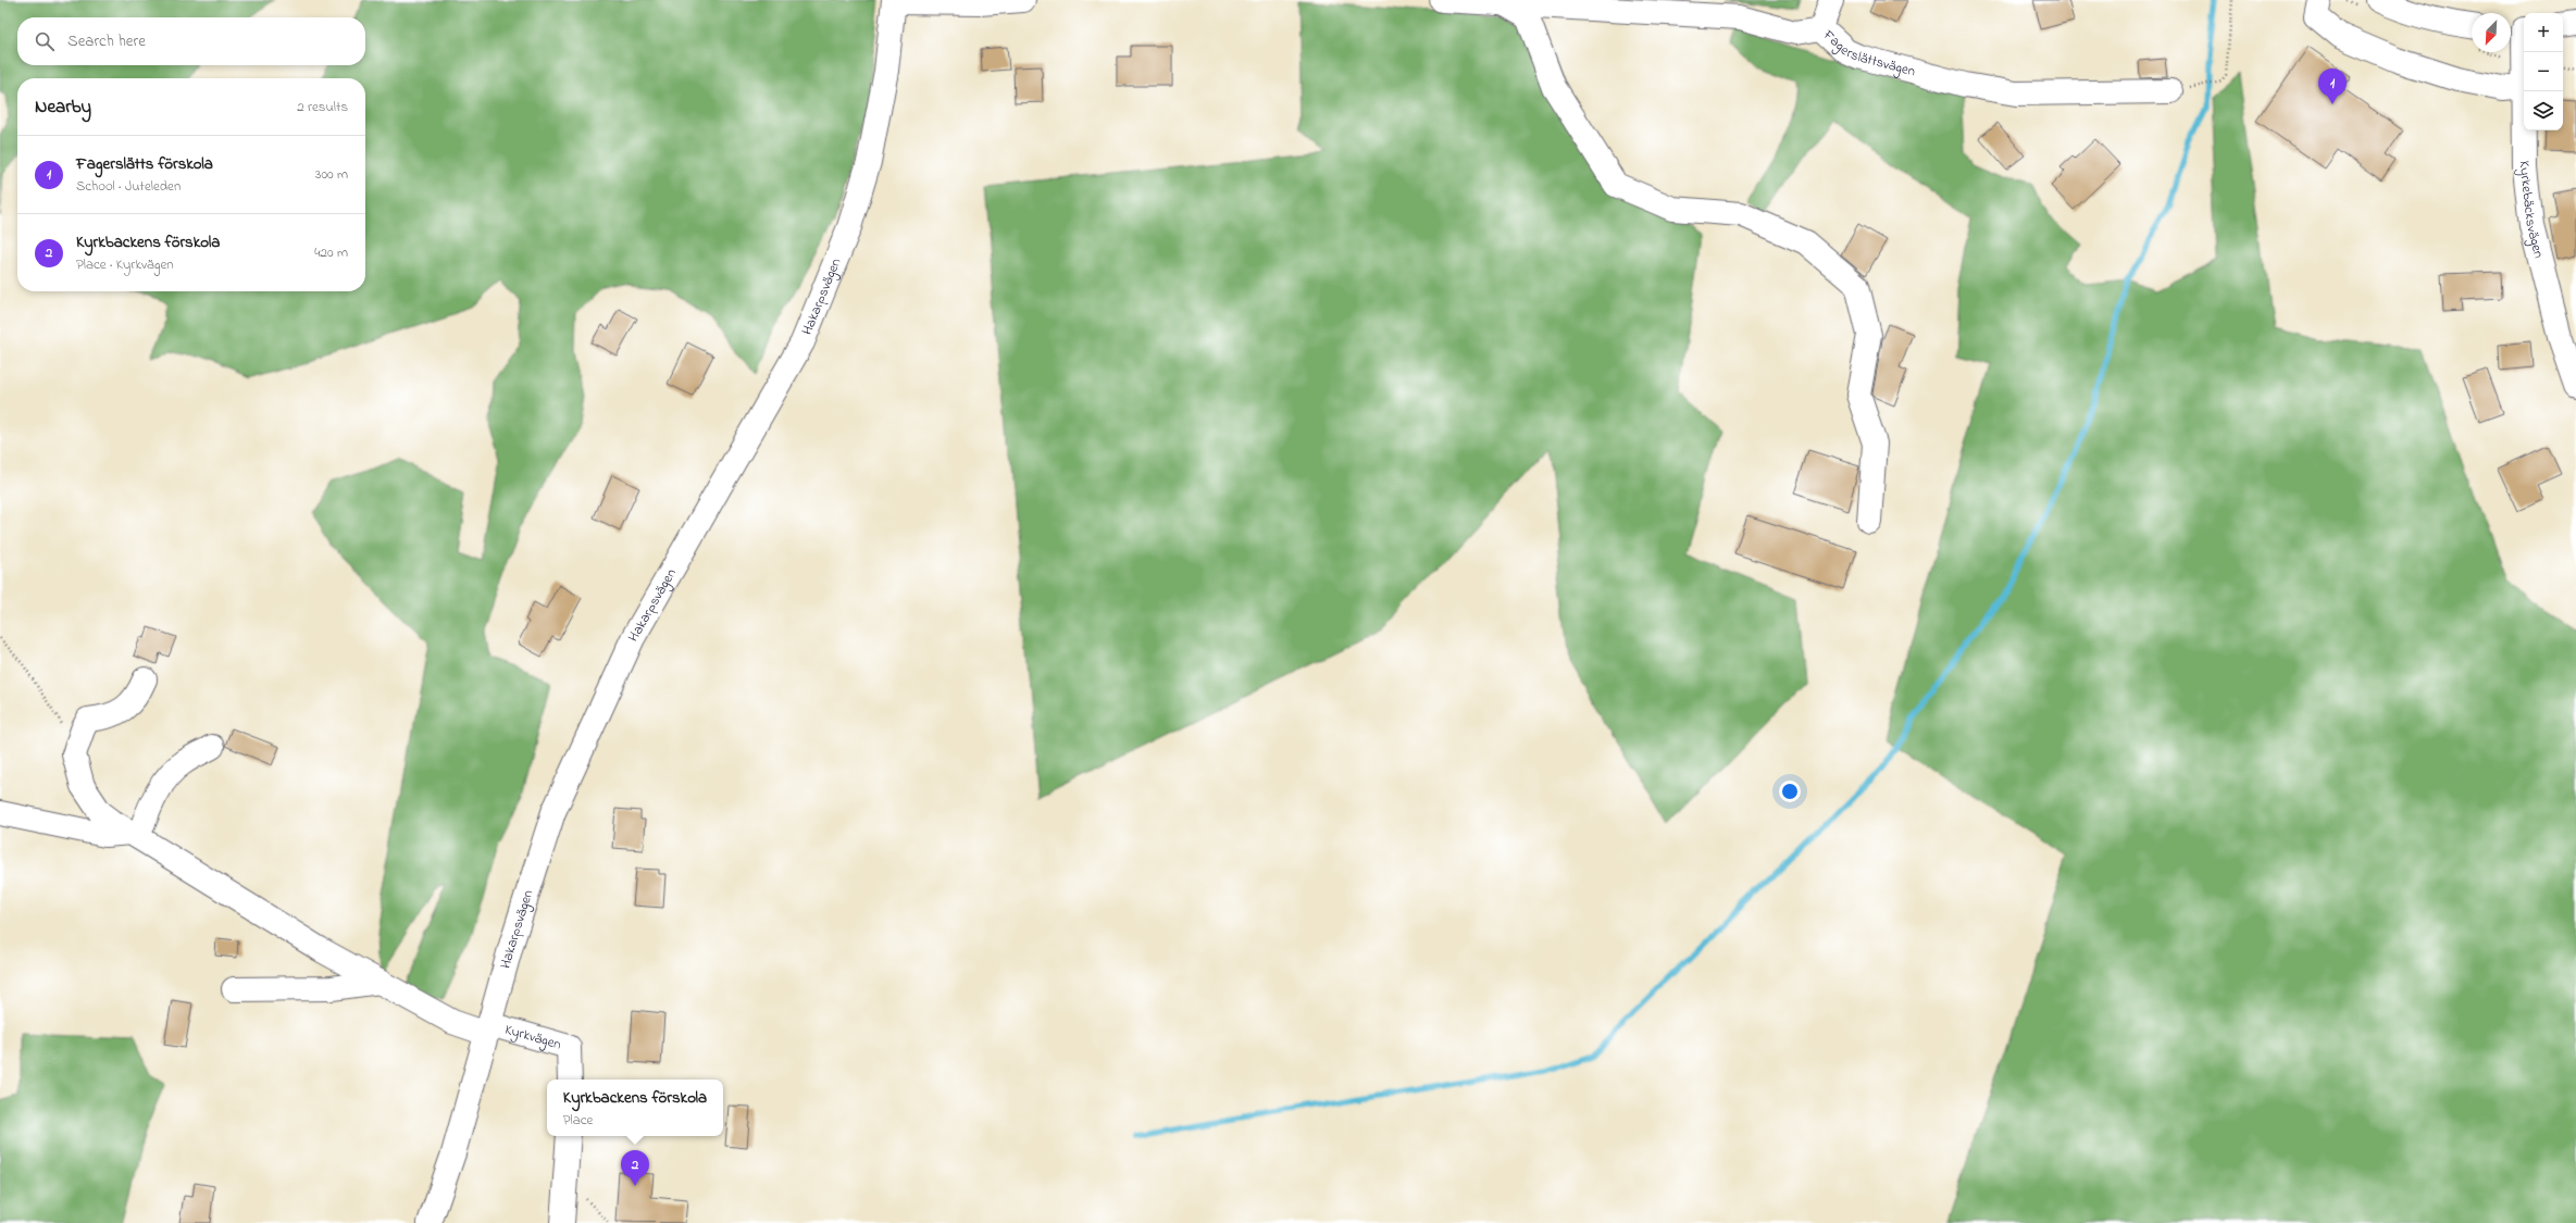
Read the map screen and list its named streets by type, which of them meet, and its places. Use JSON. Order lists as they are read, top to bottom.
{
  "streets": {
    "street": [
      "Fagerslättsvägen",
      "Kyrkebäcksvägen",
      "Hakarpsvägen",
      "Kyrkvägen"
    ]
  },
  "crossings": [
    ["Hakarpsvägen", "Kyrkvägen"]
  ],
  "north": "bottom left",
  "page": {
    "map_buttons": ["+", "−"],
    "search": "Search here",
    "pins": ["1", "2"],
    "heading": ["Nearby", "2 results"],
    "list": [
      {
        "mark": "1",
        "name": "Fagerslätts förskola",
        "note": "School · Juteleden",
        "value": "300 m"
      },
      {
        "mark": "2",
        "name": "Kyrkbackens förskola",
        "note": "Place · Kyrkvägen",
        "value": "420 m"
      }
    ],
    "popup": ["Kyrkbackens förskola", "Place"]
  }
}
